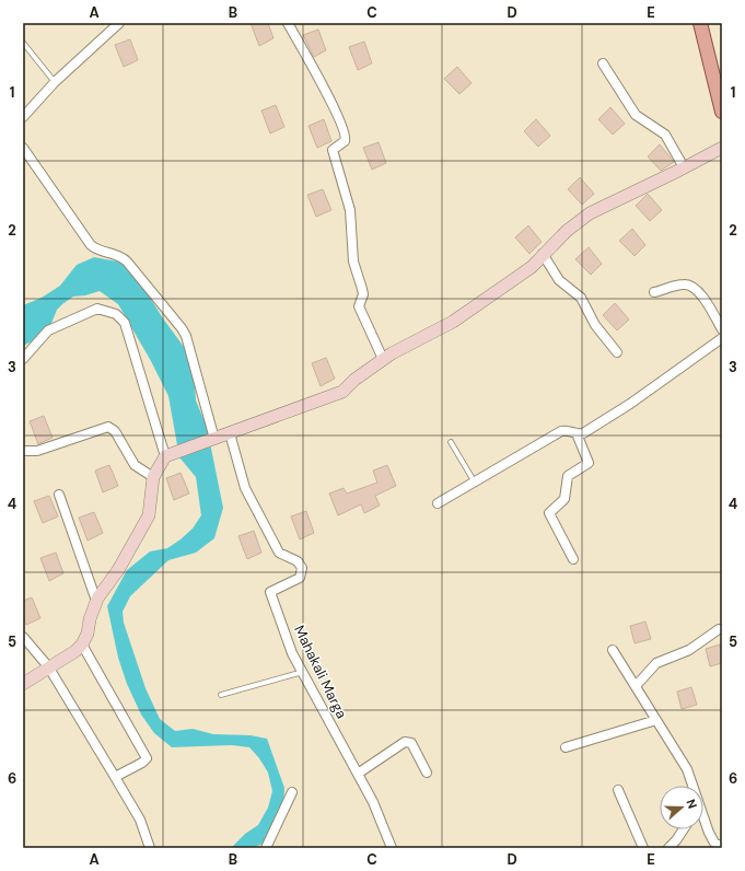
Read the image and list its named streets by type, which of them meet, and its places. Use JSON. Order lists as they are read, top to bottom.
{
  "streets": {
    "street": ["Mahakali Marga"]
  },
  "north": "right",
  "grid": {
    "columns": [
      "A",
      "B",
      "C",
      "D",
      "E"
    ],
    "rows": [
      "1",
      "2",
      "3",
      "4",
      "5",
      "6"
    ]
  }
}
